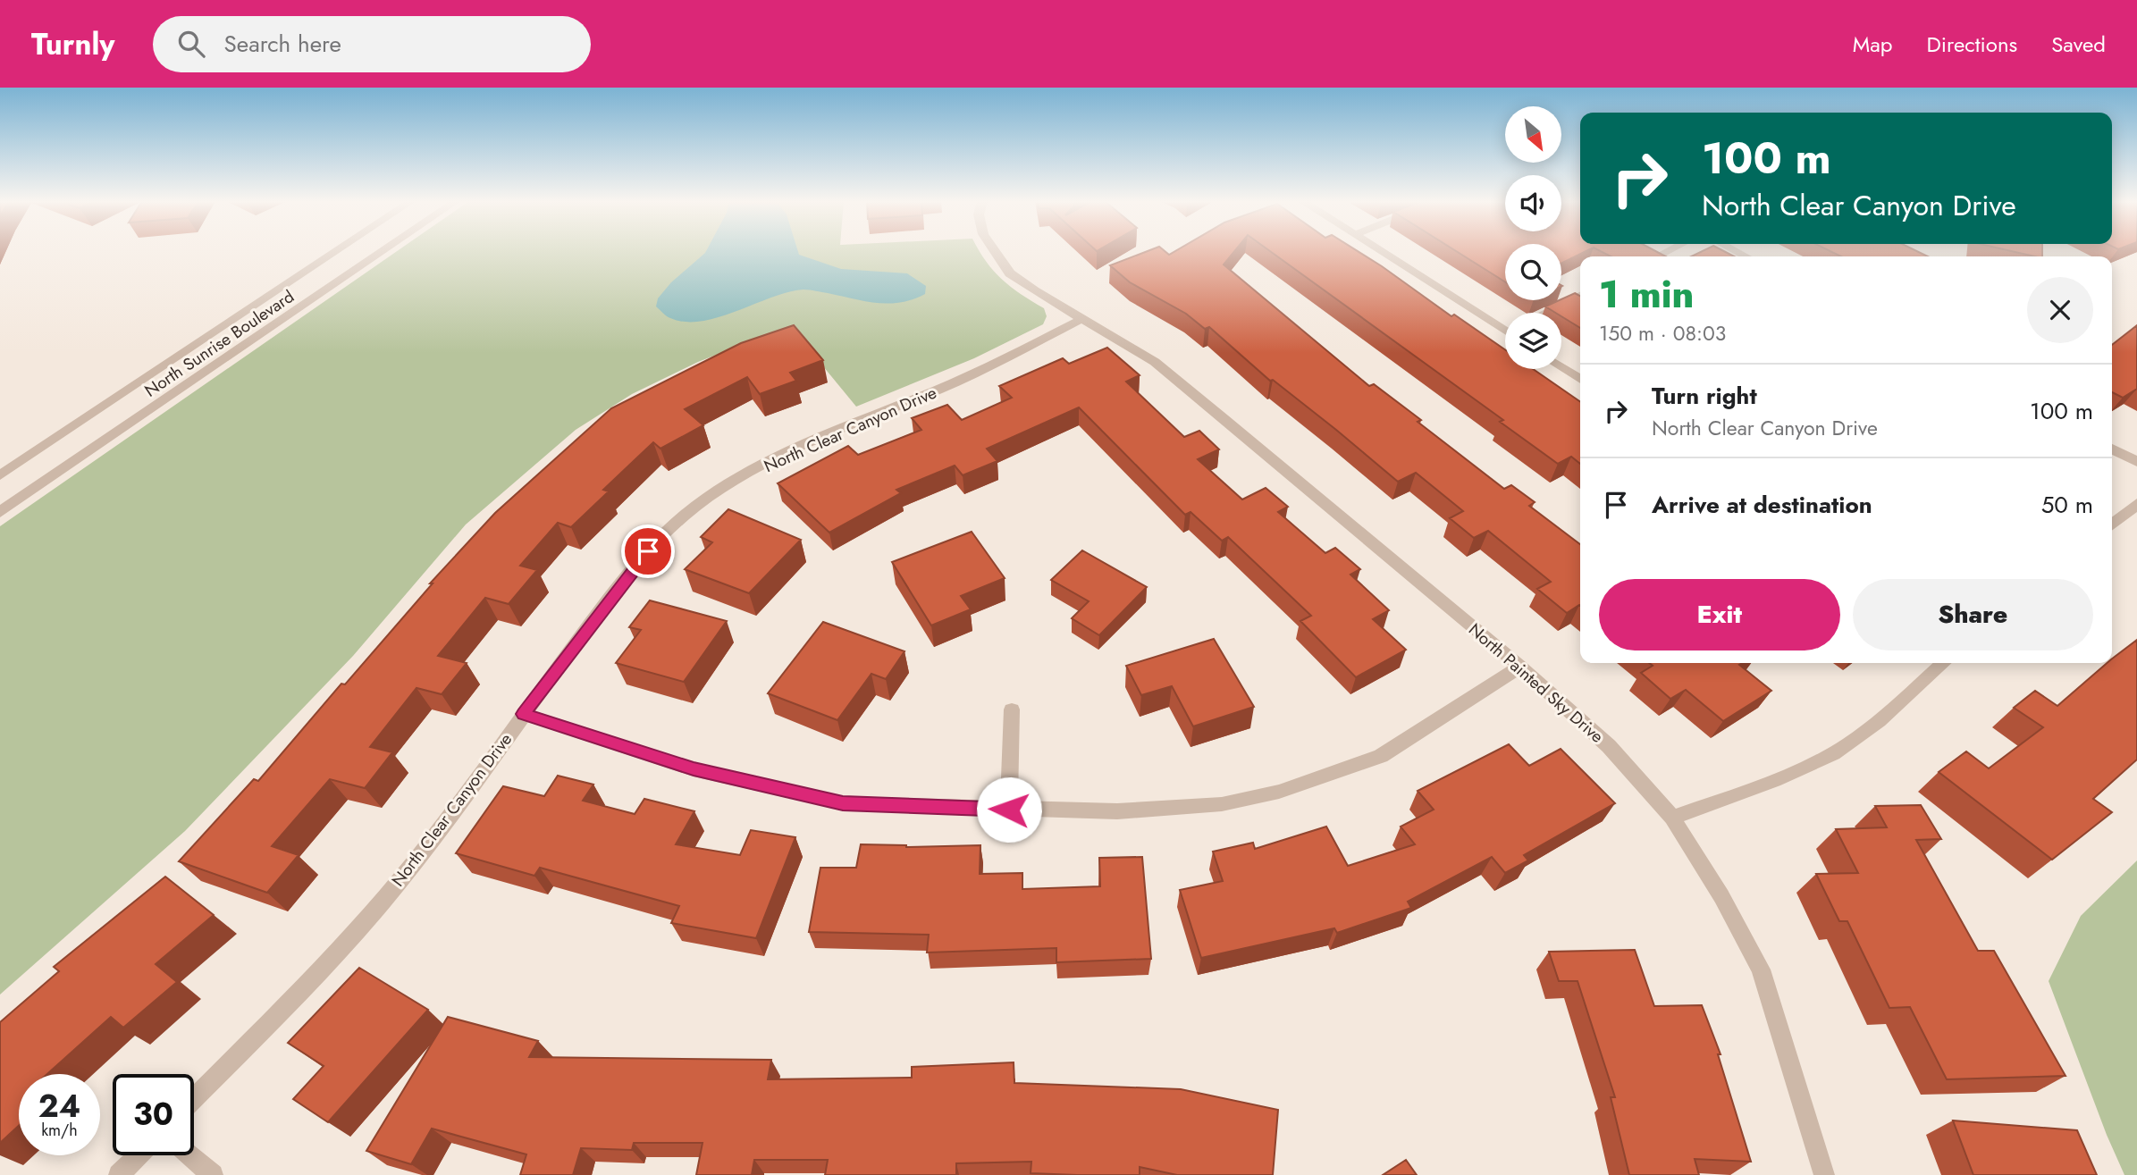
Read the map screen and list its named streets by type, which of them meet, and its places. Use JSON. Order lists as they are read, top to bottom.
{
  "streets": {
    "street": ["North Sunrise Boulevard", "North Clear Canyon Drive", "North Painted Sky Drive"]
  },
  "crossings": [
    ["North Clear Canyon Drive", "North Painted Sky Drive"]
  ],
  "north": "bottom right",
  "page": {
    "header": "Turnly",
    "search": "Search here",
    "nav": ["Map", "Directions", "Saved"],
    "turn": ["100 m", "North Clear Canyon Drive"],
    "heading": ["1 min", "150 m · 08:03"],
    "list": [
      {
        "name": "Turn right",
        "note": "North Clear Canyon Drive",
        "value": "100 m"
      },
      {
        "name": "Arrive at destination",
        "value": "50 m"
      }
    ],
    "buttons": ["Exit", "Share"],
    "speed": "24 km/h",
    "limit": "30"
  }
}
